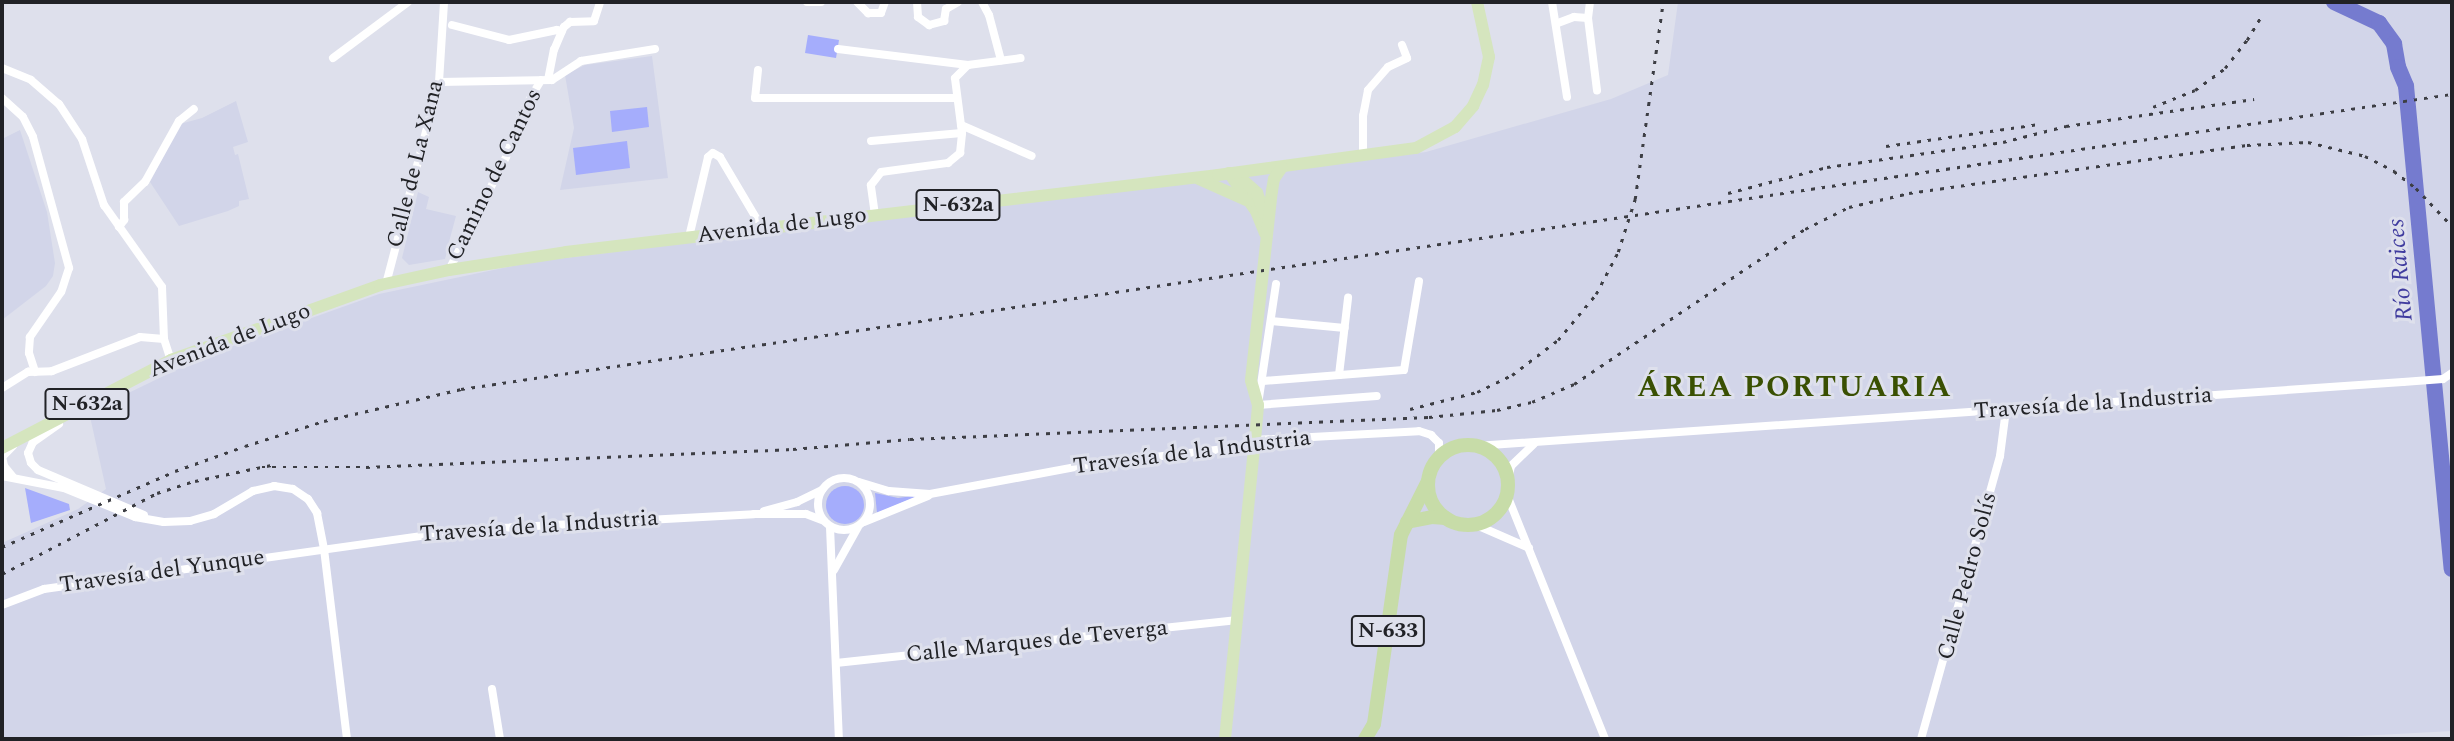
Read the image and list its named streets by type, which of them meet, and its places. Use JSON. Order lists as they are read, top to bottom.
{
  "streets": {
    "highway": ["Travesía de la Industria", "N-633"],
    "main road": ["N-632a", "Avenida de Lugo"],
    "street": [
      "Calle de La Xana",
      "Camino de Cantos",
      "Travesía del Yunque",
      "Calle Pedro Solís",
      "Calle Marques de Teverga"
    ]
  },
  "crossings": [
    ["Calle de La Xana", "Avenida de Lugo"],
    ["Camino de Cantos", "Avenida de Lugo"],
    ["Travesía de la Industria", "Travesía del Yunque"],
    ["Travesía de la Industria", "Calle Pedro Solís"]
  ],
  "districts": ["ÁREA PORTUARIA"],
  "water": ["Río Raices"]
}
